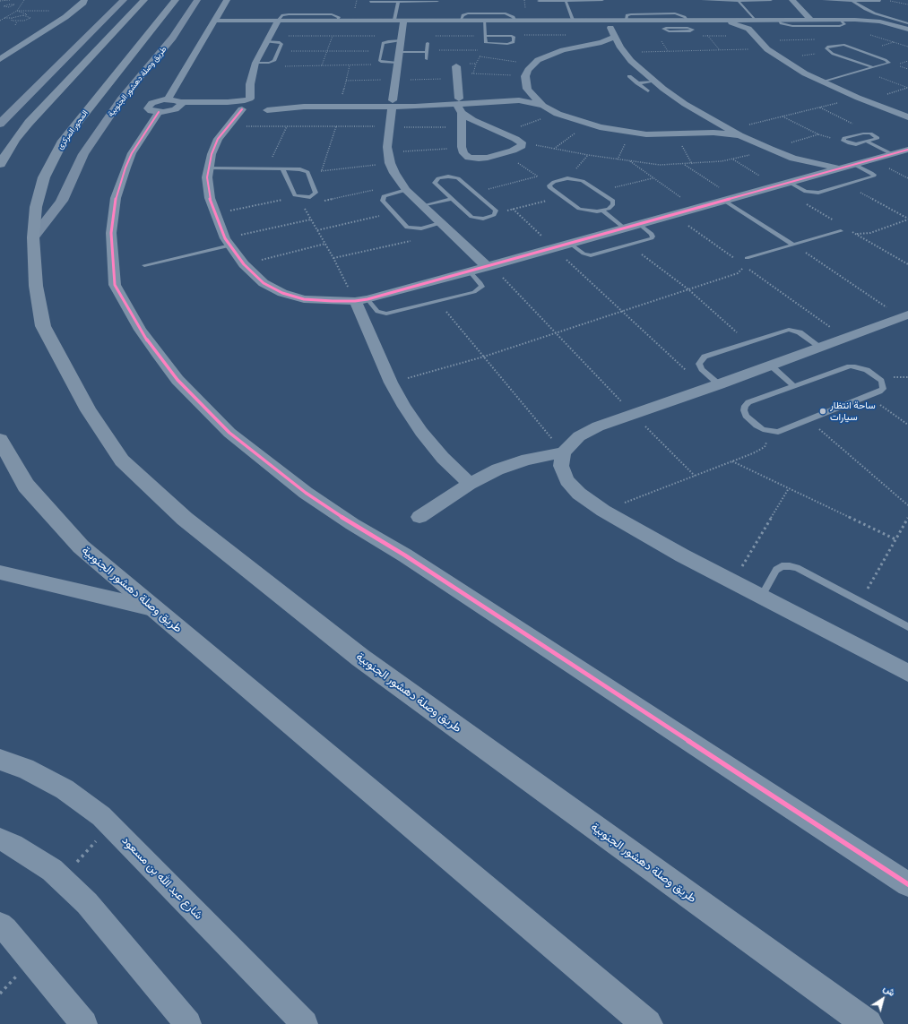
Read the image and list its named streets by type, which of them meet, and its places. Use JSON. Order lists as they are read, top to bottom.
{
  "streets": {
    "highway": ["طريق وصلة دهشور الجنوبية", "المحور المركزى"],
    "street": ["شارع عبد الله بن مسعود"]
  },
  "crossings": [
    ["طريق وصلة دهشور الجنوبية", "المحور المركزى"]
  ],
  "places": ["ساحة انتظار سيارات"],
  "north": "top right"
}
